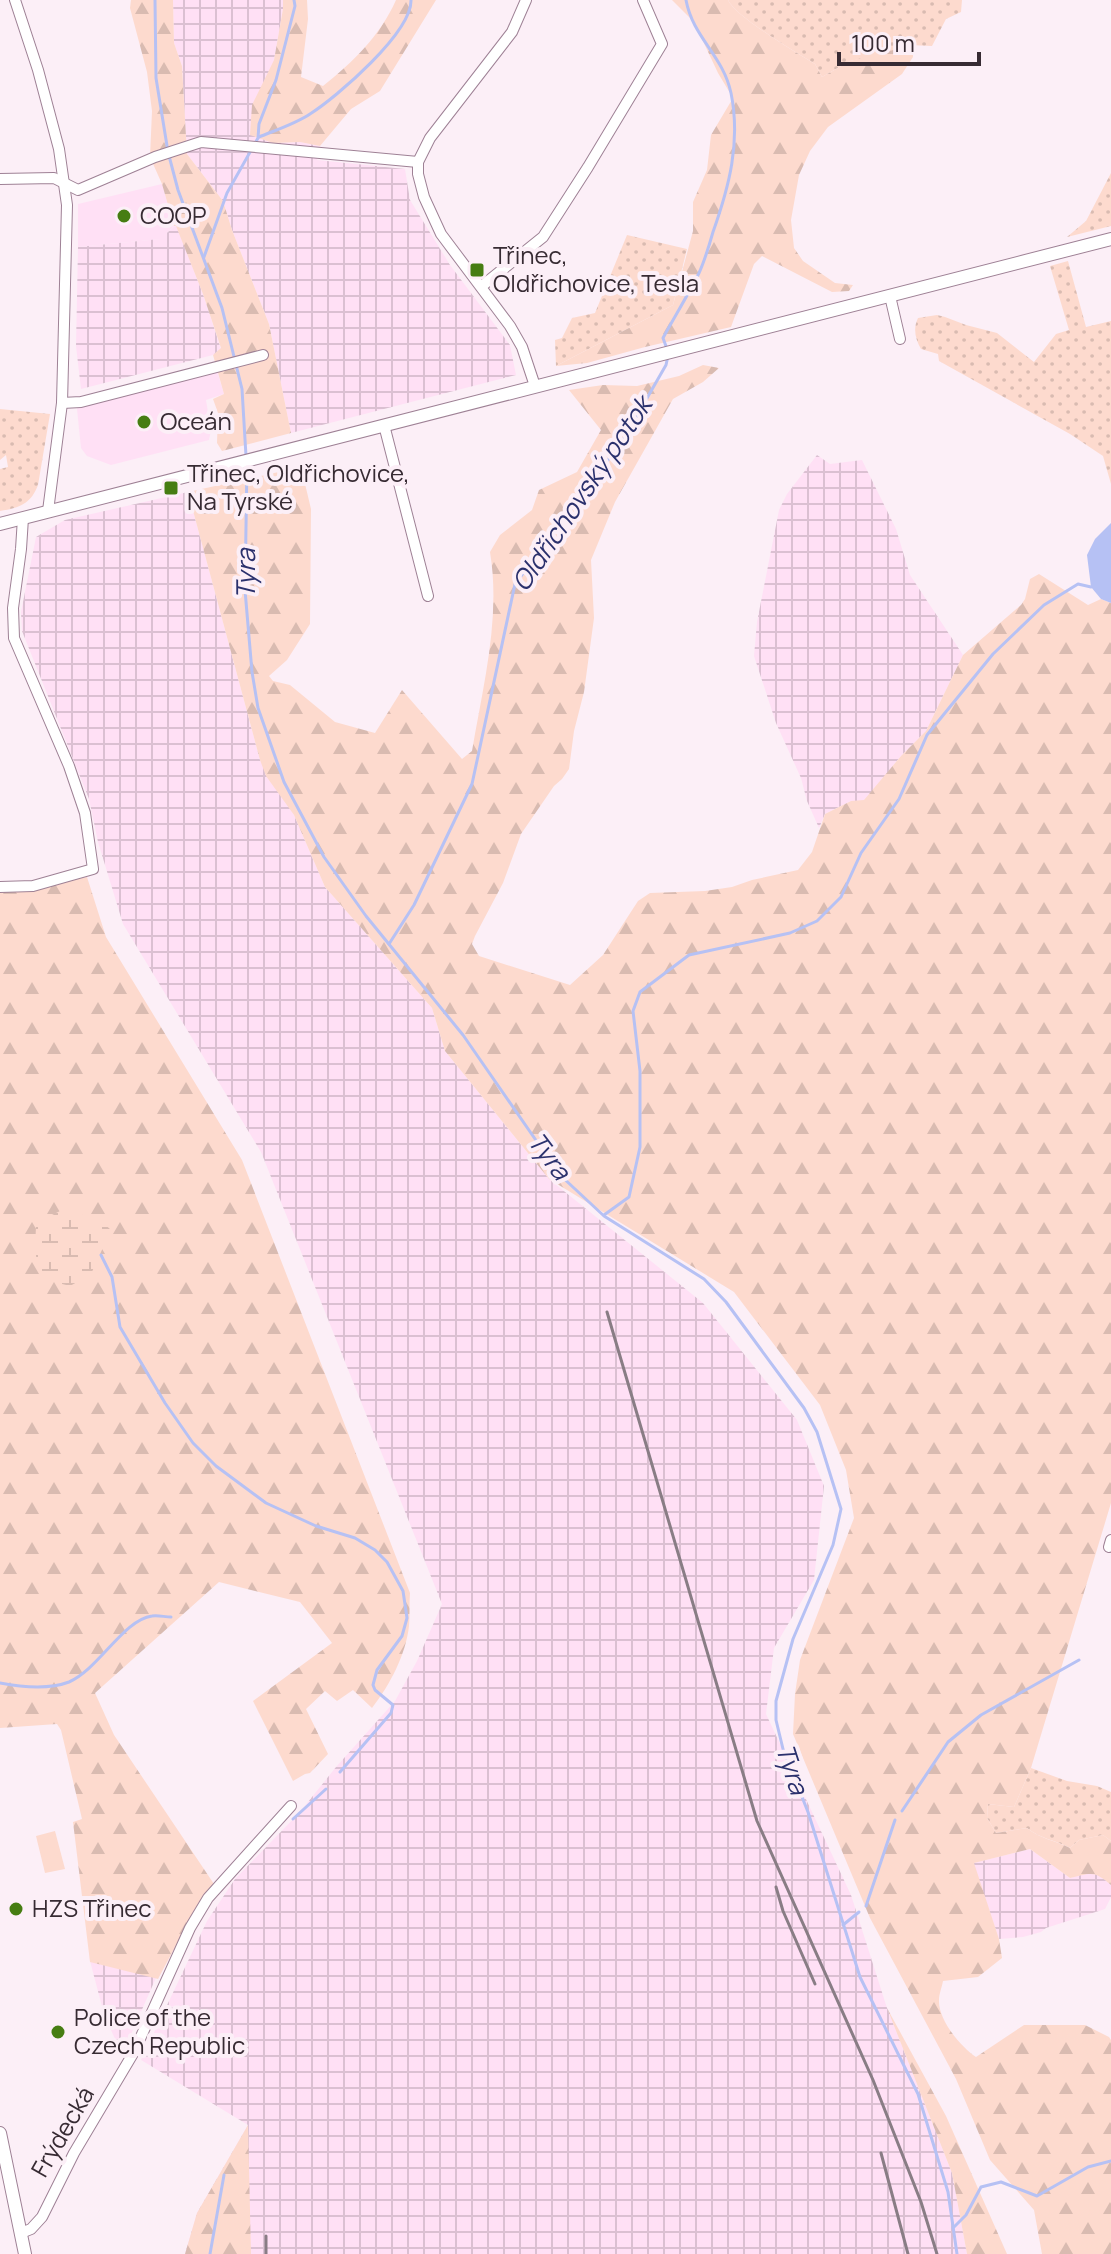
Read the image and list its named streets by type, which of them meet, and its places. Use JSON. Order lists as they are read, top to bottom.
{
  "streets": {
    "main road": ["Frýdecká"]
  },
  "water": ["Oldřichovský potok", "Tyra"],
  "places": {
    "other": [
      "COOP",
      "Oceán",
      "HZS Třinec",
      "Police of the Czech Republic"
    ],
    "transit": ["Třinec, Oldřichovice, Tesla", "Třinec, Oldřichovice, Na Tyrské"]
  },
  "scale_bar": "100 m"
}
